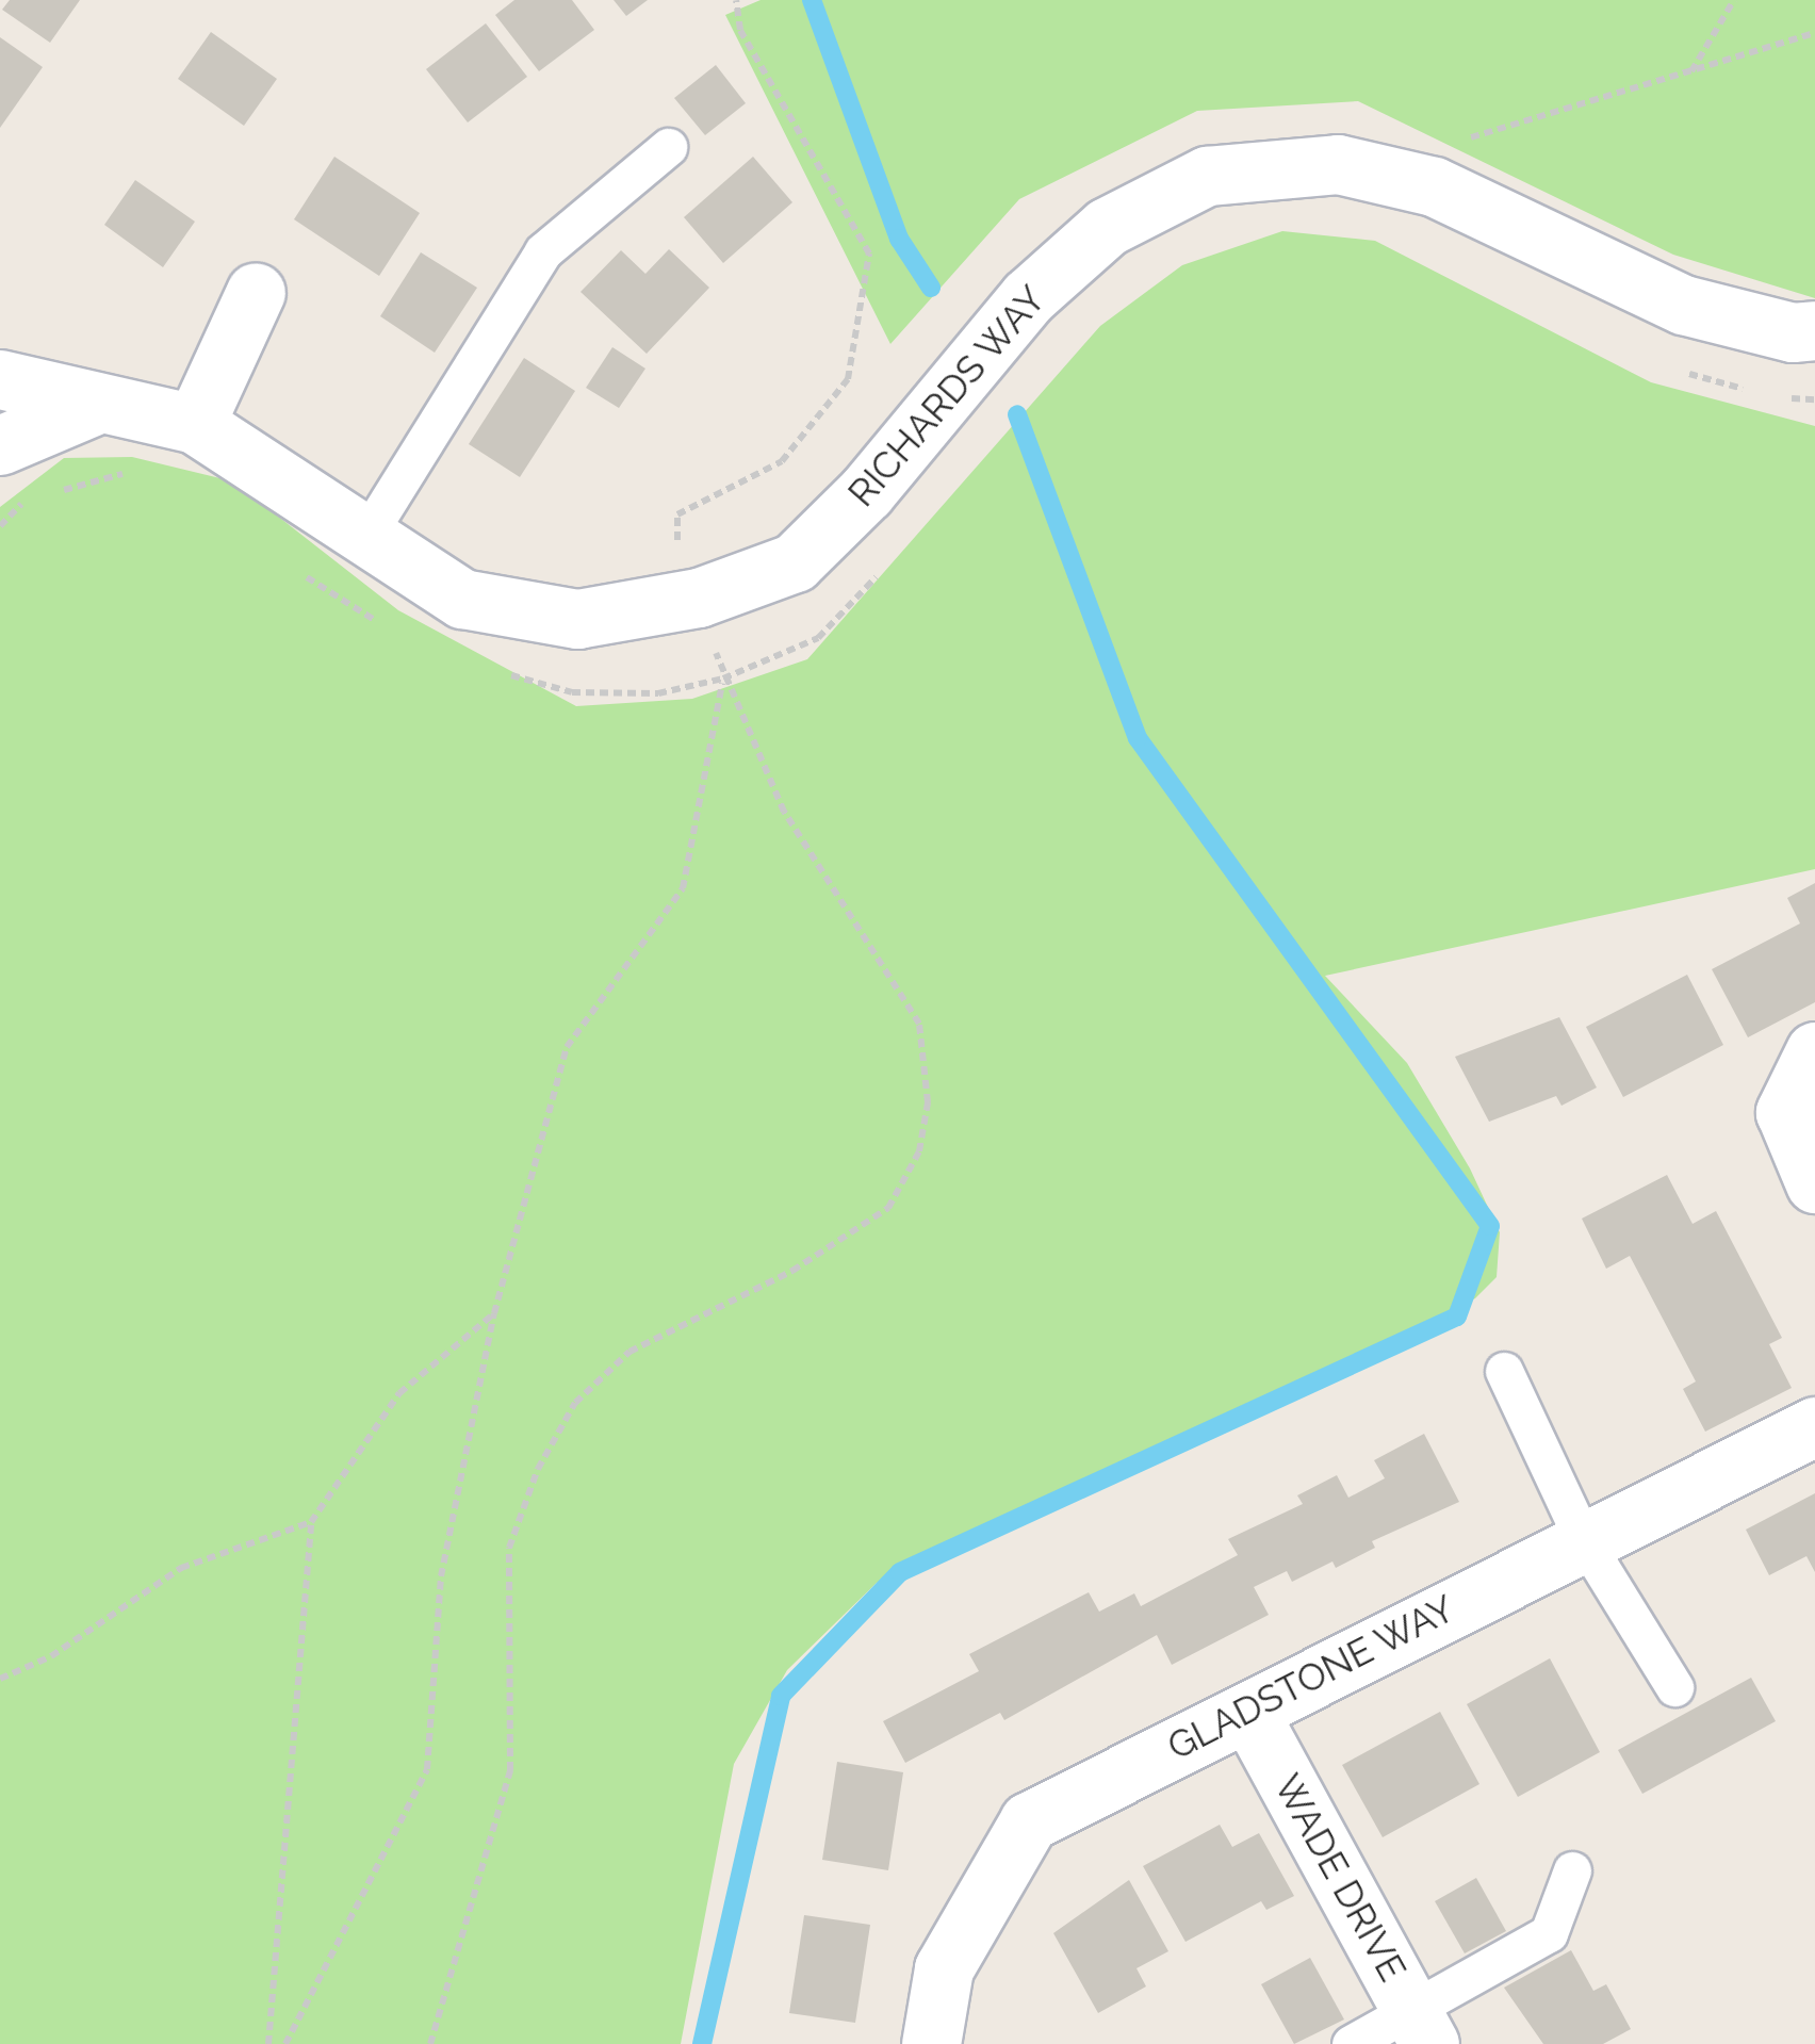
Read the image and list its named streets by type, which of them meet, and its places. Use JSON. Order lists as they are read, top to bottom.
{
  "streets": {
    "street": ["RICHARDS WAY", "GLADSTONE WAY", "WADE DRIVE"]
  },
  "crossings": [
    ["GLADSTONE WAY", "WADE DRIVE"]
  ]
}
